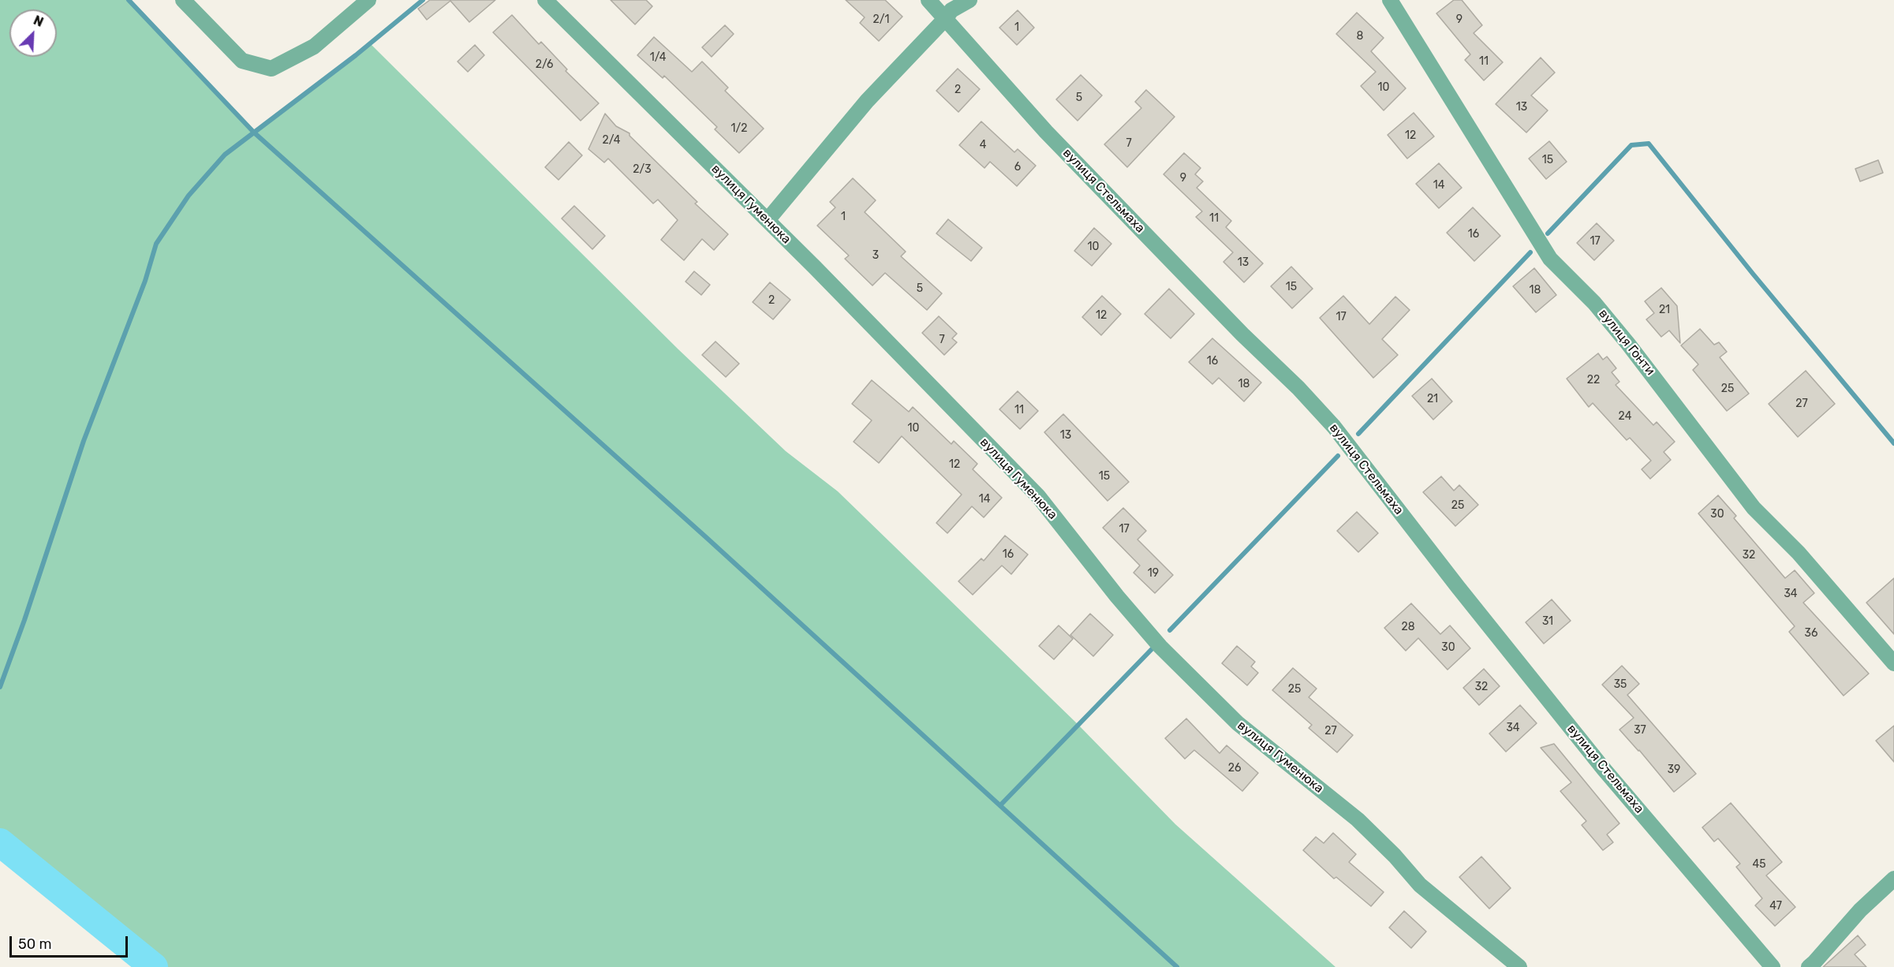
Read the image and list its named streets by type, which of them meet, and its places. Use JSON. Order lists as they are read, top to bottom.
{
  "streets": {
    "street": ["вулиця Стельмаха", "вулиця Гуменюка", "вулиця Гонти"]
  },
  "house_numbers": [
    "2/1",
    "9",
    "1",
    "8",
    "1/4",
    "11",
    "2/6",
    "10",
    "2",
    "5",
    "13",
    "1/2",
    "12",
    "2/4",
    "7",
    "4",
    "15",
    "6",
    "2/3",
    "9",
    "14",
    "1",
    "11",
    "16",
    "17",
    "10",
    "3",
    "13",
    "15",
    "5",
    "18",
    "2",
    "21",
    "12",
    "17",
    "7",
    "16",
    "22",
    "18",
    "25",
    "21",
    "27",
    "11",
    "24",
    "10",
    "13",
    "12",
    "15",
    "14",
    "25",
    "30",
    "17",
    "16",
    "32",
    "19",
    "34",
    "31",
    "28",
    "36",
    "30",
    "35",
    "32",
    "25",
    "34",
    "37",
    "27",
    "26",
    "39",
    "45",
    "47"
  ],
  "scale_bar": "50 m",
  "north": "top right"
}
